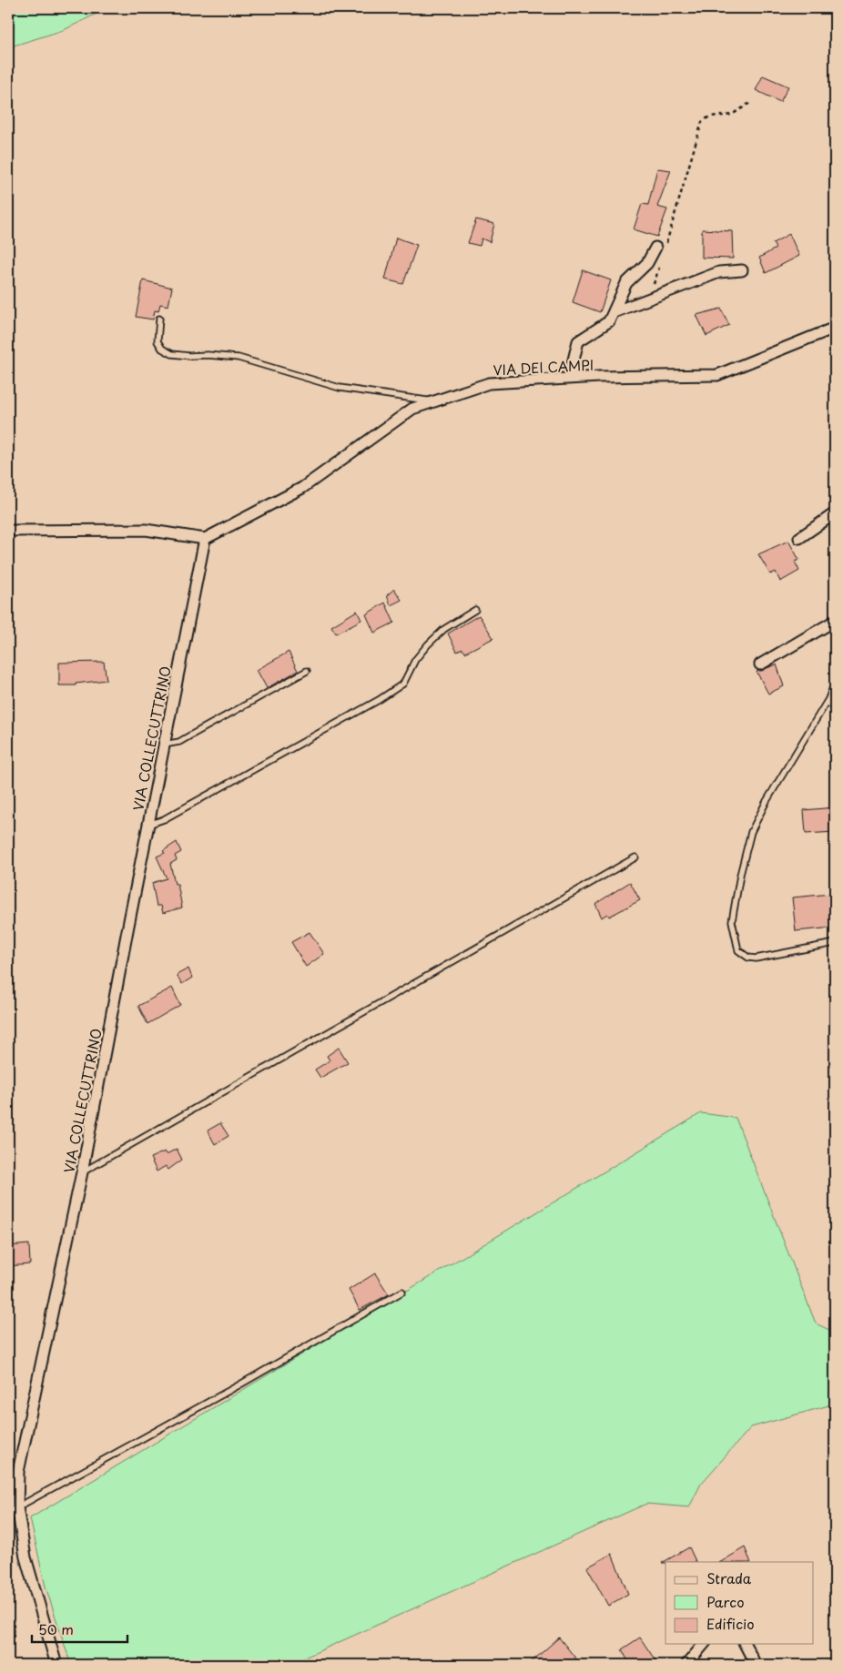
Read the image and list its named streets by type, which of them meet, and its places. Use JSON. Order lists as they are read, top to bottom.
{
  "streets": {
    "street": ["VIA DEI CAMPI", "VIA COLLECUTTRINO"]
  },
  "crossings": [
    ["VIA DEI CAMPI", "VIA COLLECUTTRINO"]
  ],
  "legend": ["Strada", "Parco", "Edificio"],
  "scale_bar": "50 m"
}
